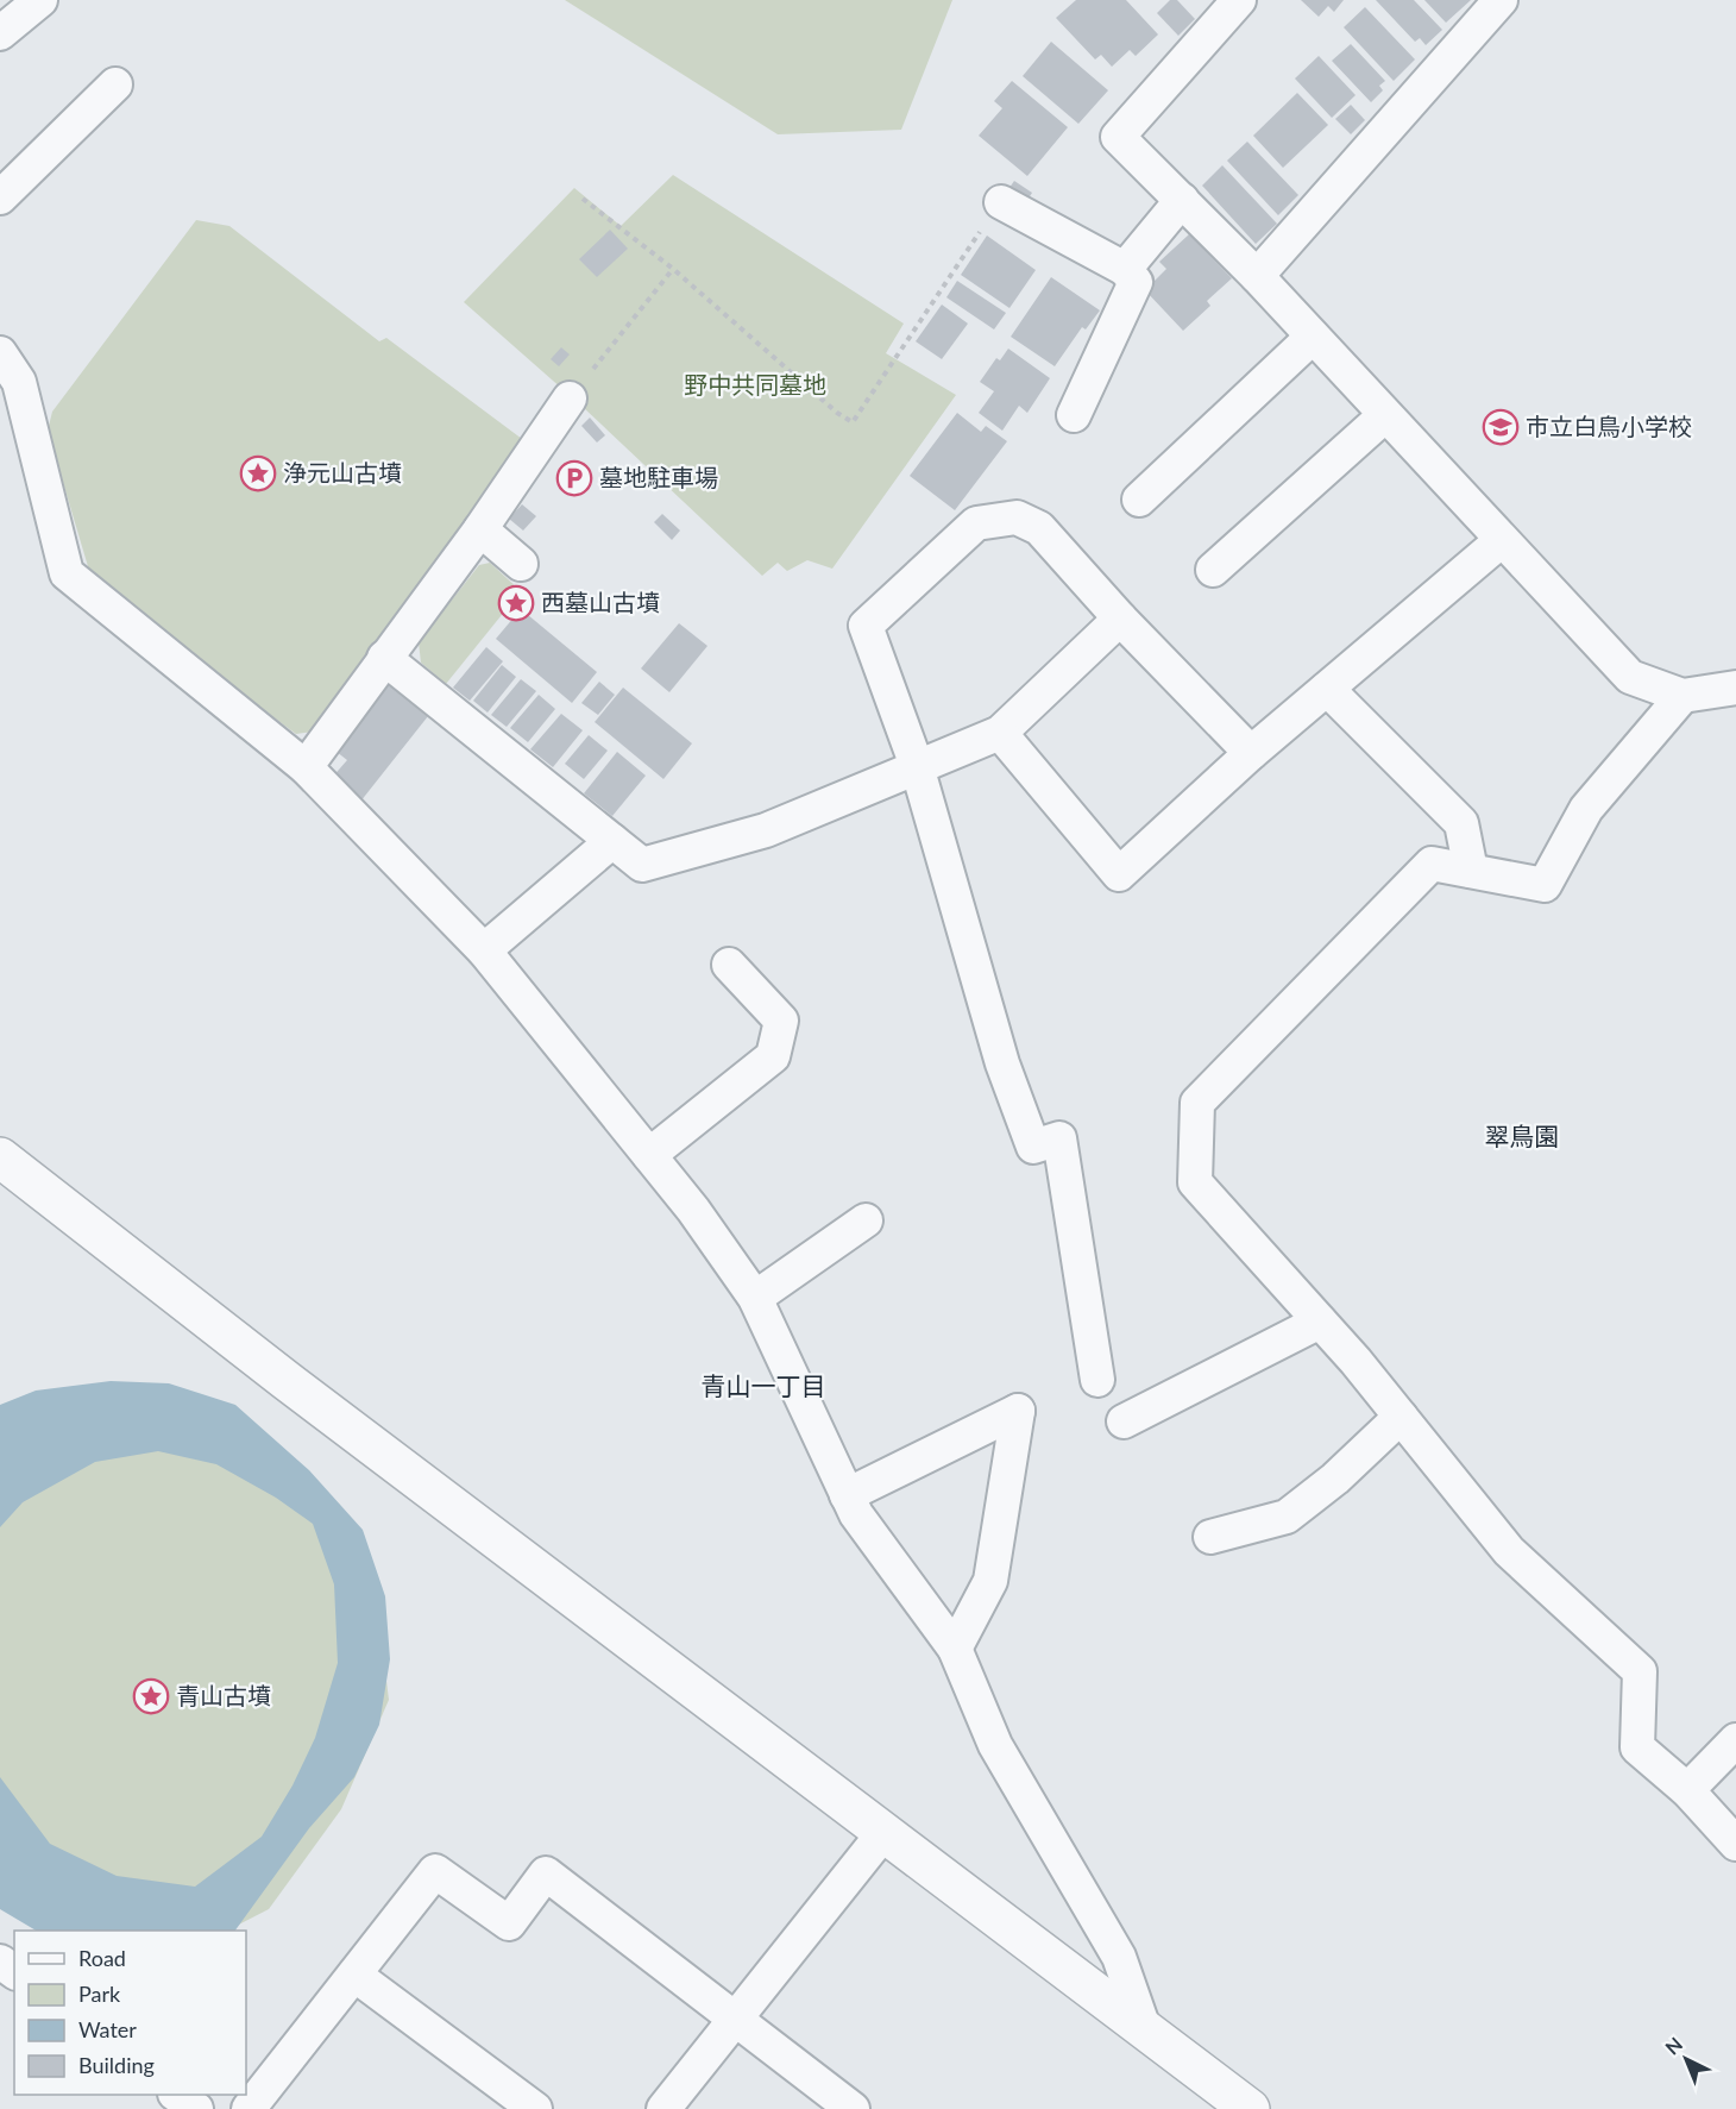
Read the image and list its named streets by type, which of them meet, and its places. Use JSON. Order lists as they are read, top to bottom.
{
  "districts": ["翠鳥園", "青山一丁目"],
  "parks": ["野中共同墓地"],
  "places": {
    "school or university": ["市立白鳥小学校"],
    "place": ["浄元山古墳", "西墓山古墳", "青山古墳"],
    "parking": ["墓地駐車場"]
  },
  "legend": [
    "Road",
    "Park",
    "Water",
    "Building"
  ],
  "north": "top left"
}
